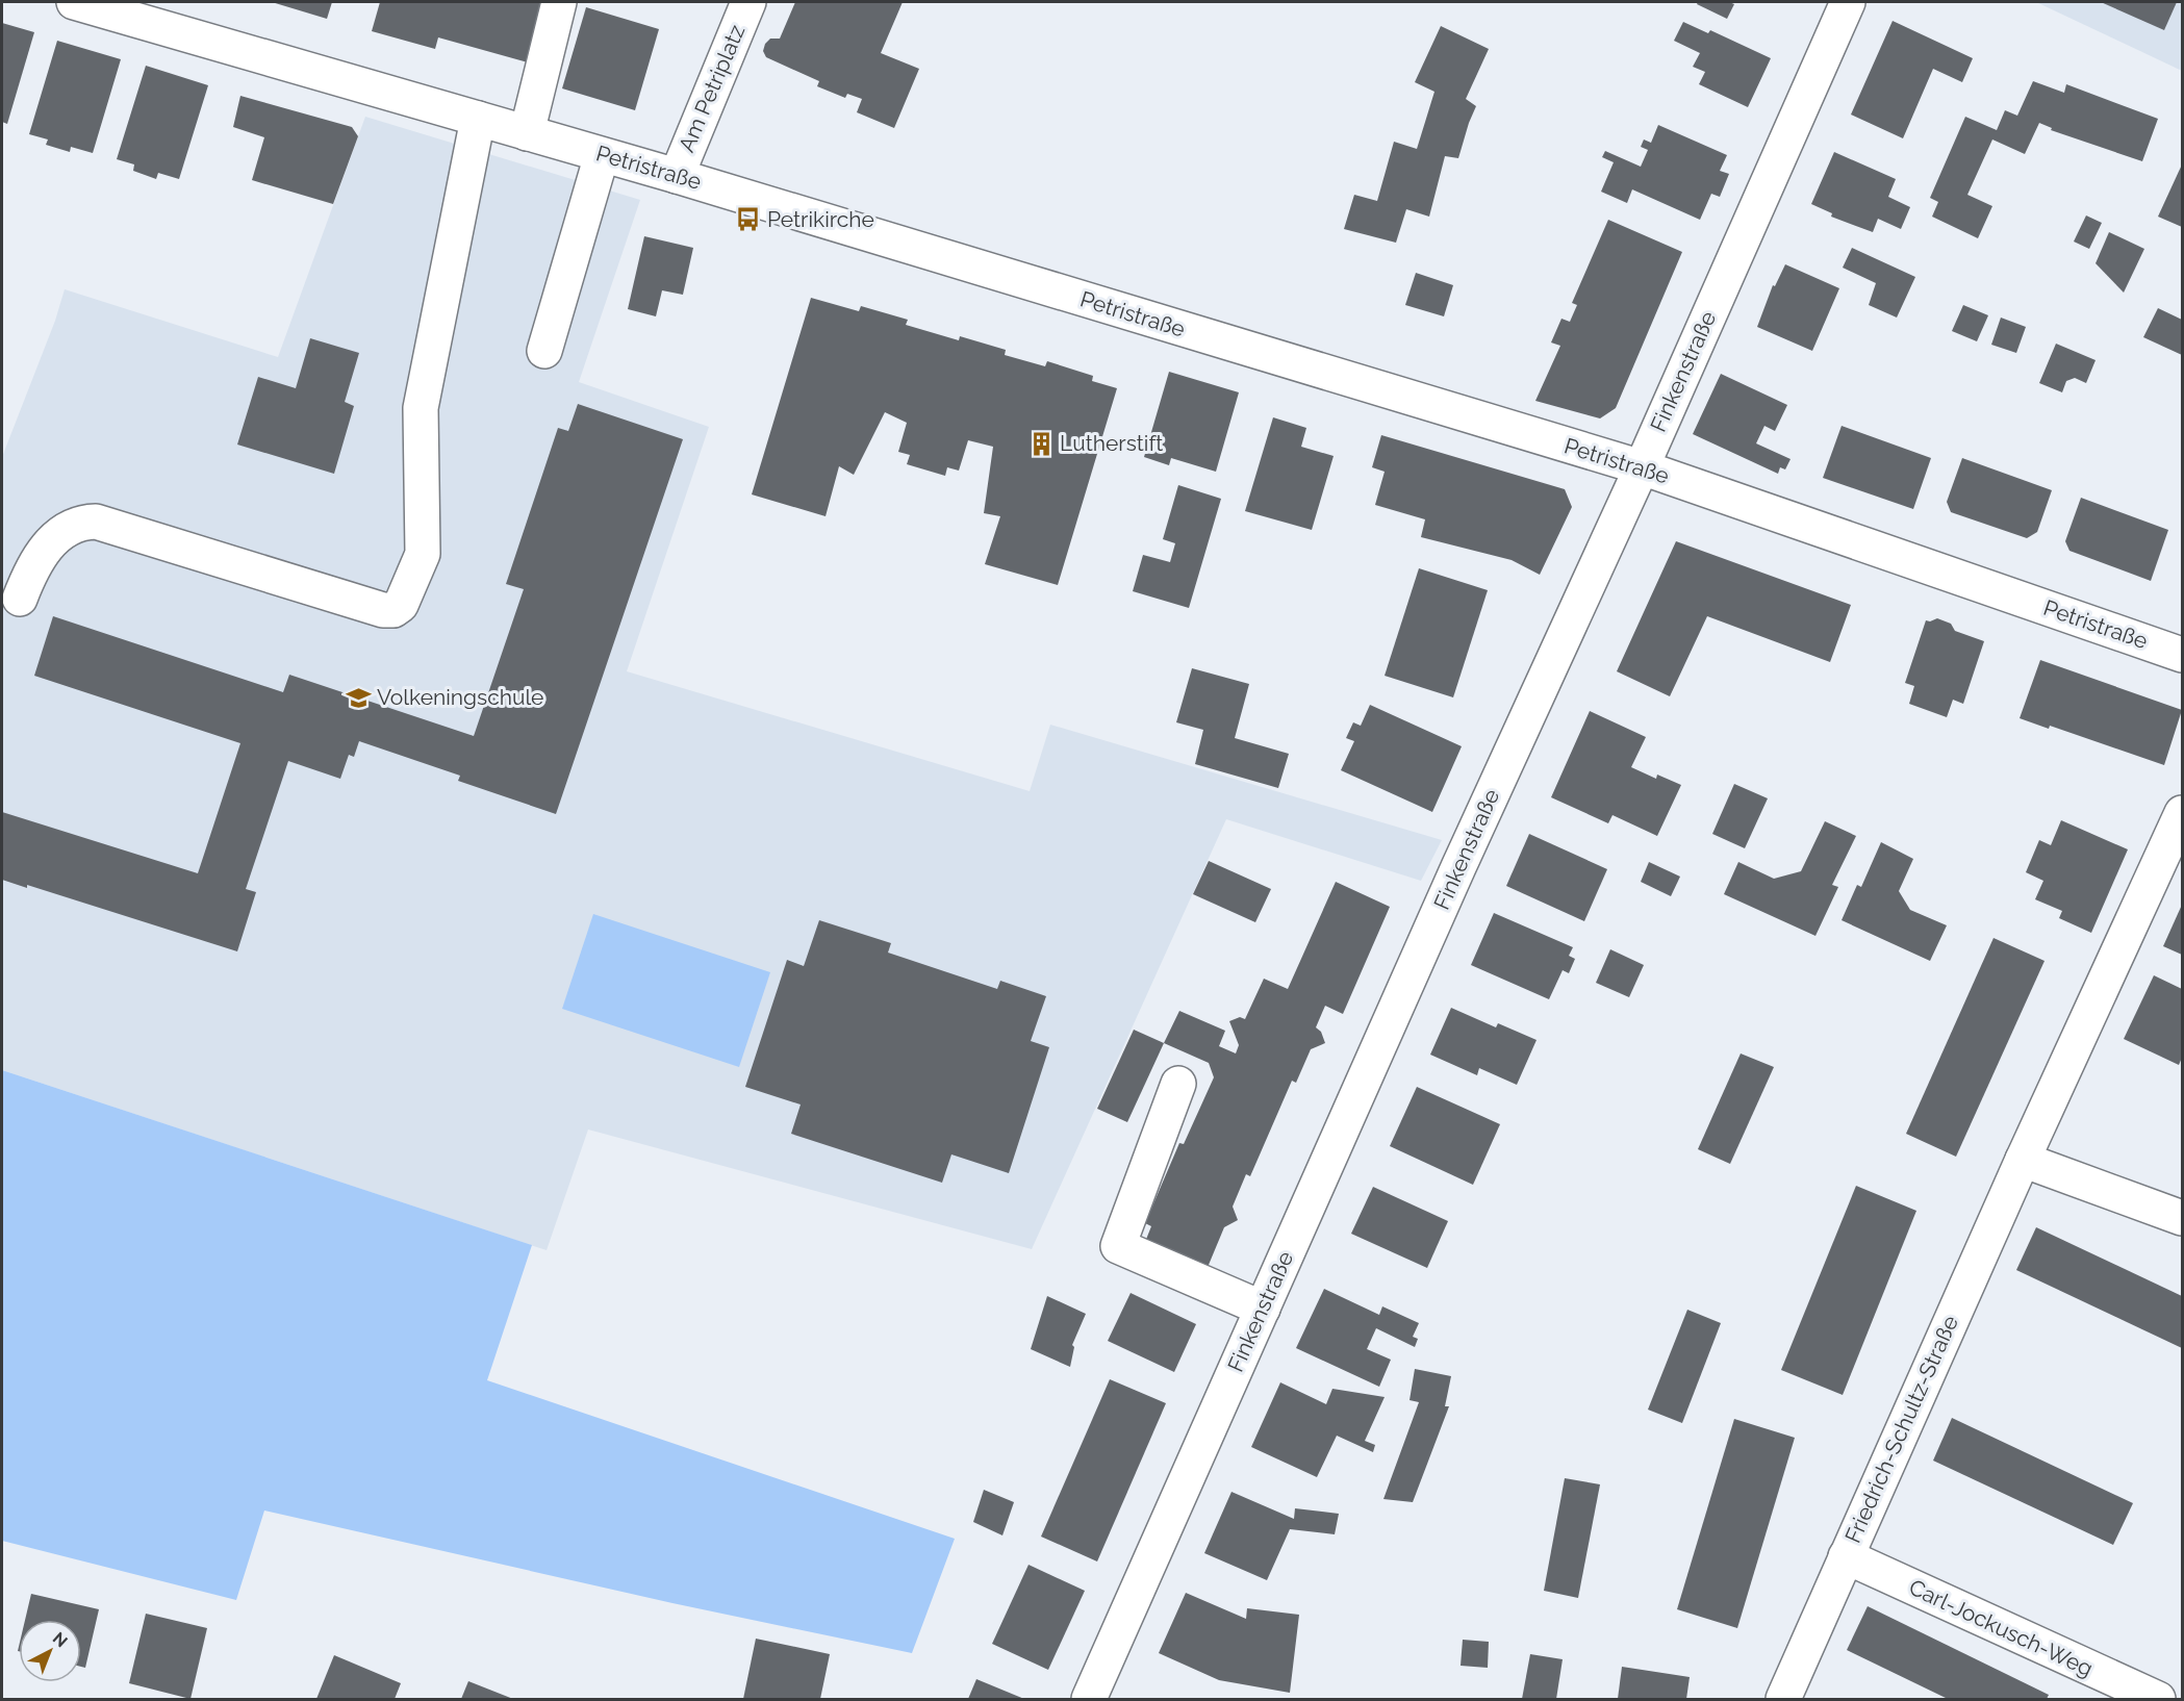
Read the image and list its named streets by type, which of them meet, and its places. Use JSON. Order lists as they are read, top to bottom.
{
  "streets": {
    "street": [
      "Am Petriplatz",
      "Petristraße",
      "Finkenstraße",
      "Friedrich-Schultz-Straße",
      "Carl-Jockusch-Weg"
    ]
  },
  "crossings": [
    ["Am Petriplatz", "Petristraße"],
    ["Petristraße", "Finkenstraße"],
    ["Friedrich-Schultz-Straße", "Carl-Jockusch-Weg"]
  ],
  "places": {
    "bus stop": ["Petrikirche"],
    "building": ["Lutherstift"],
    "school or university": ["Volkeningschule"]
  },
  "north": "top right"
}
